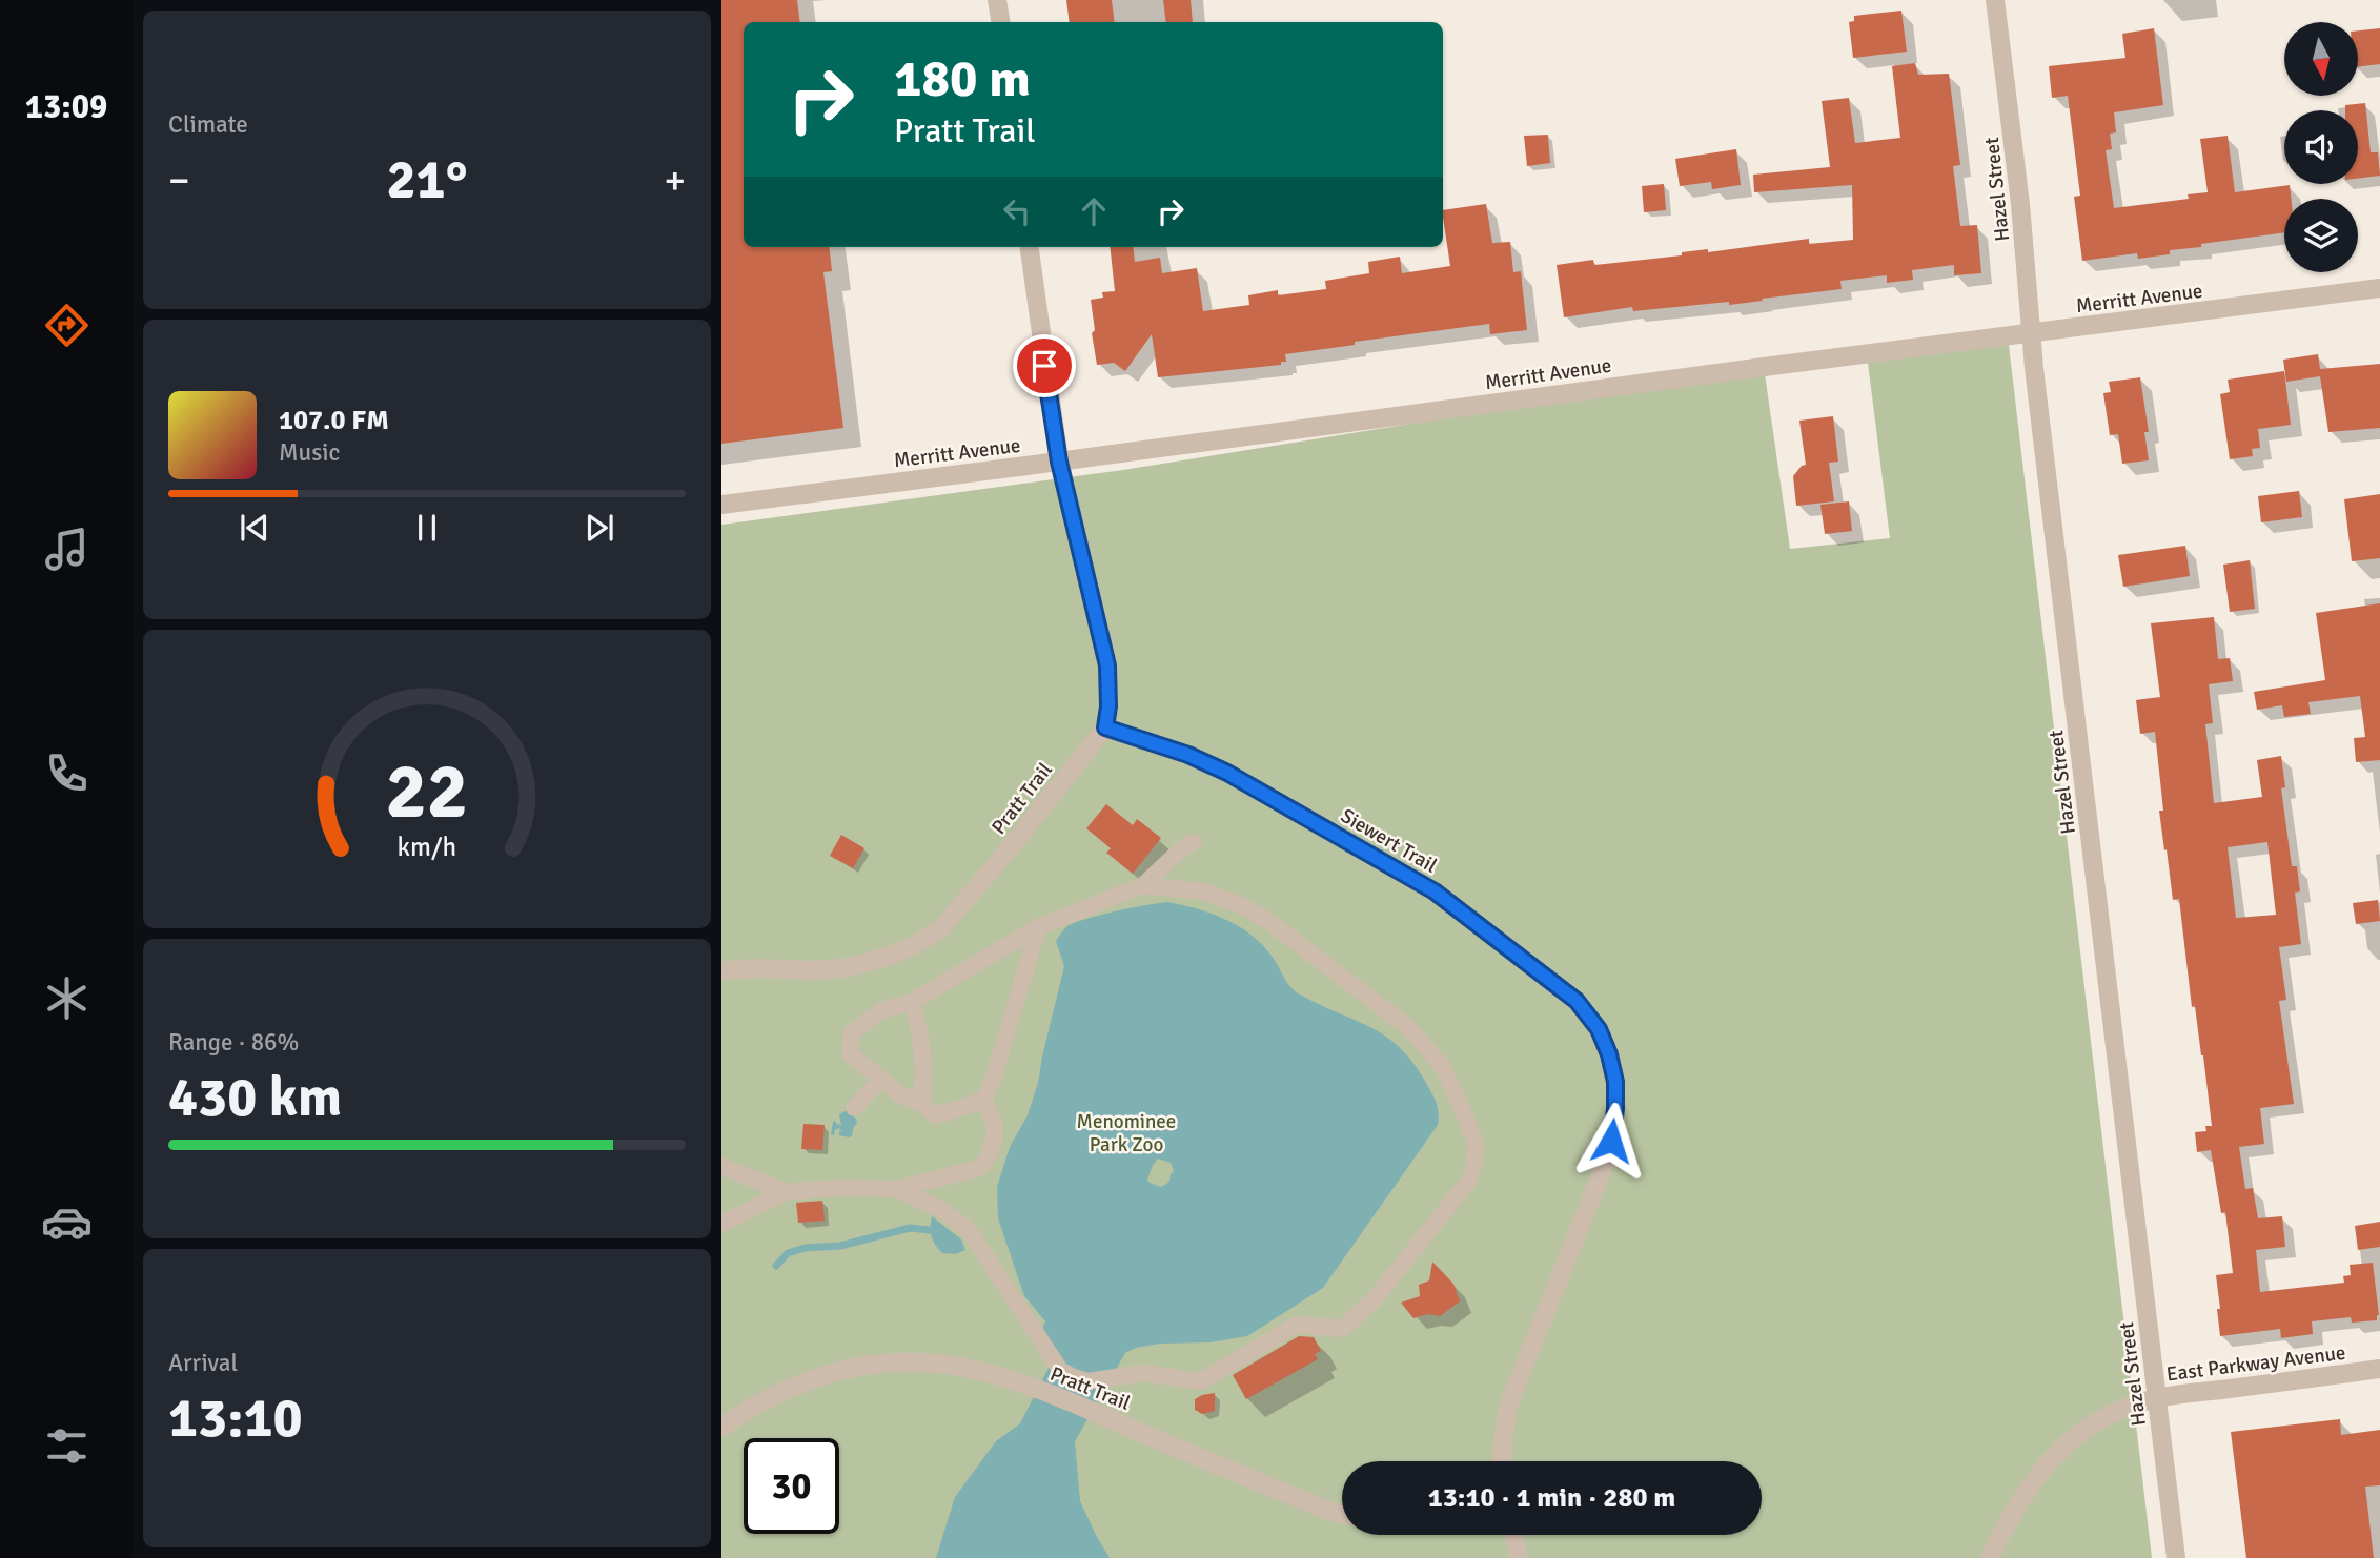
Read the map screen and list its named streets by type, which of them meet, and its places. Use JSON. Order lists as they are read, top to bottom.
{
  "streets": {
    "street": [
      "Hazel Street",
      "Merritt Avenue",
      "Pratt Trail",
      "Siewert Trail",
      "East Parkway Avenue"
    ]
  },
  "crossings": [
    ["Hazel Street", "Merritt Avenue"],
    ["Hazel Street", "East Parkway Avenue"],
    ["Pratt Trail", "Siewert Trail"]
  ],
  "parks": ["Menominee Park Zoo"],
  "north": "bottom",
  "page": {
    "tabs": "13:09",
    "tile": [
      "Climate",
      ["Range · 86%", "430 km"],
      ["Arrival", "13:10"]
    ],
    "turn": ["180 m", "Pratt Trail"],
    "heat": ["−", "21°", "+"],
    "song": ["107.0 FM", "Music"],
    "limit": "30",
    "trip": "13:10 · 1 min · 280 m",
    "gauge": ["22", "km/h"]
  }
}
